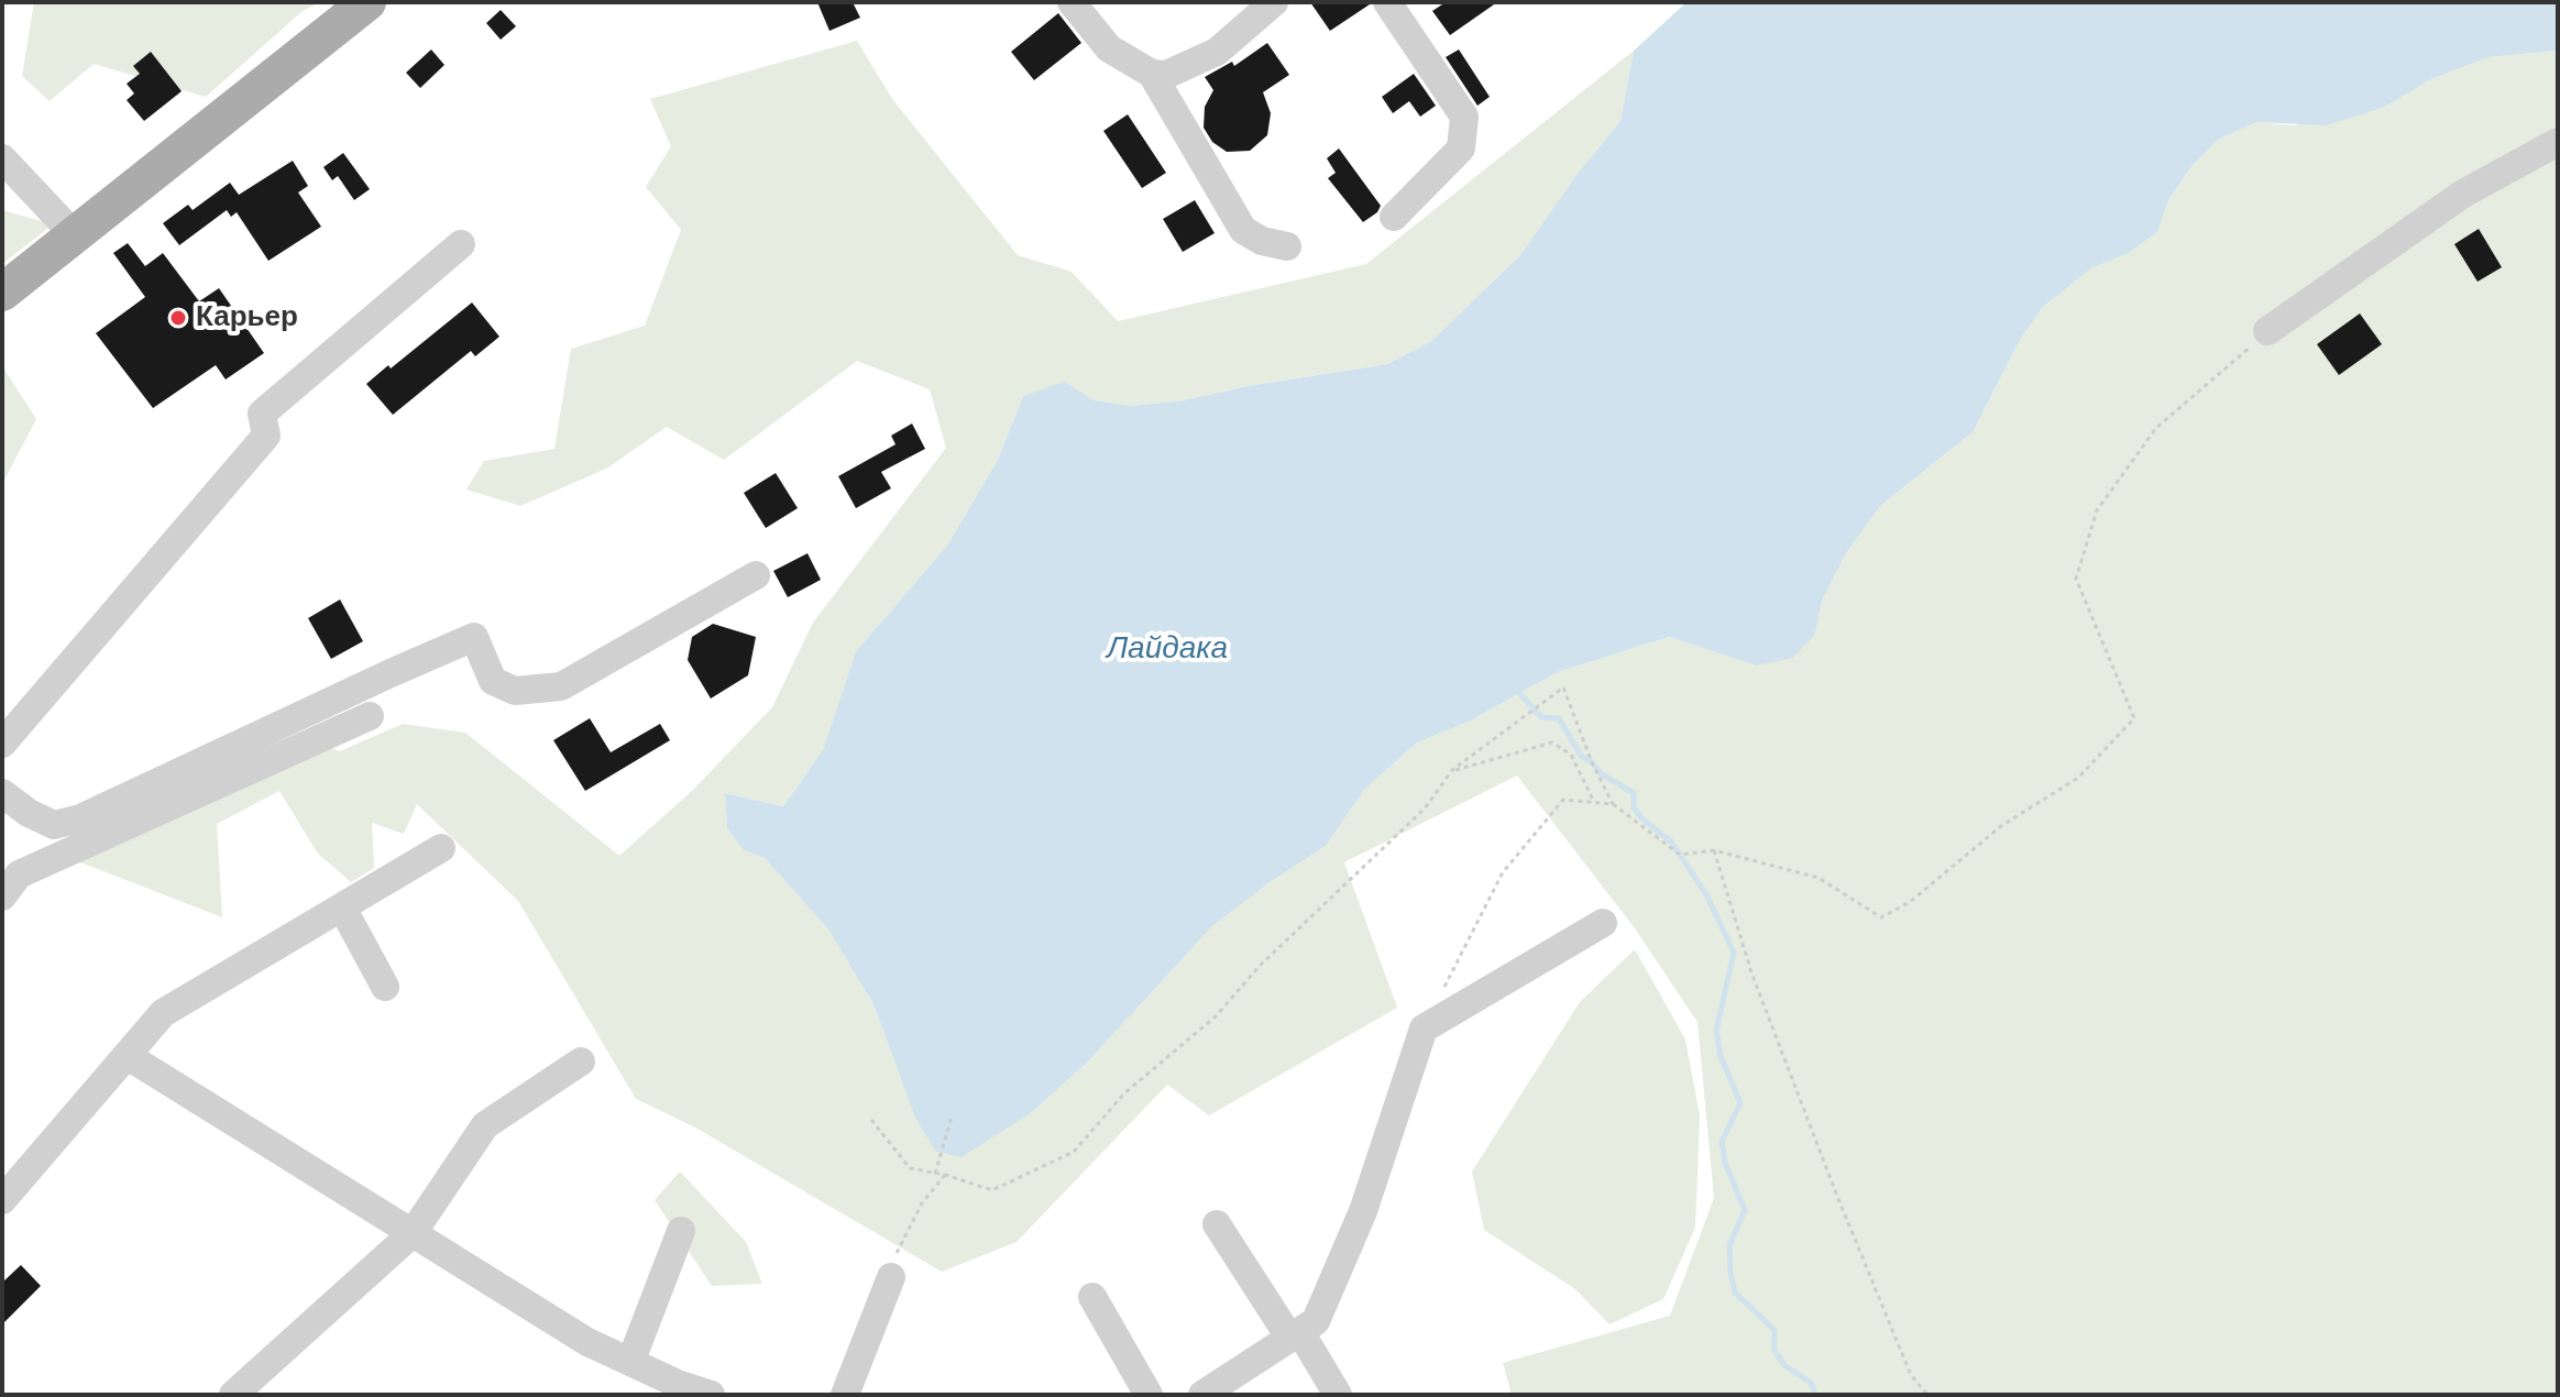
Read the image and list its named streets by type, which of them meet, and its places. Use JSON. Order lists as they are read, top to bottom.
{
  "water": ["Лайдака"],
  "places": ["Карьер"]
}
